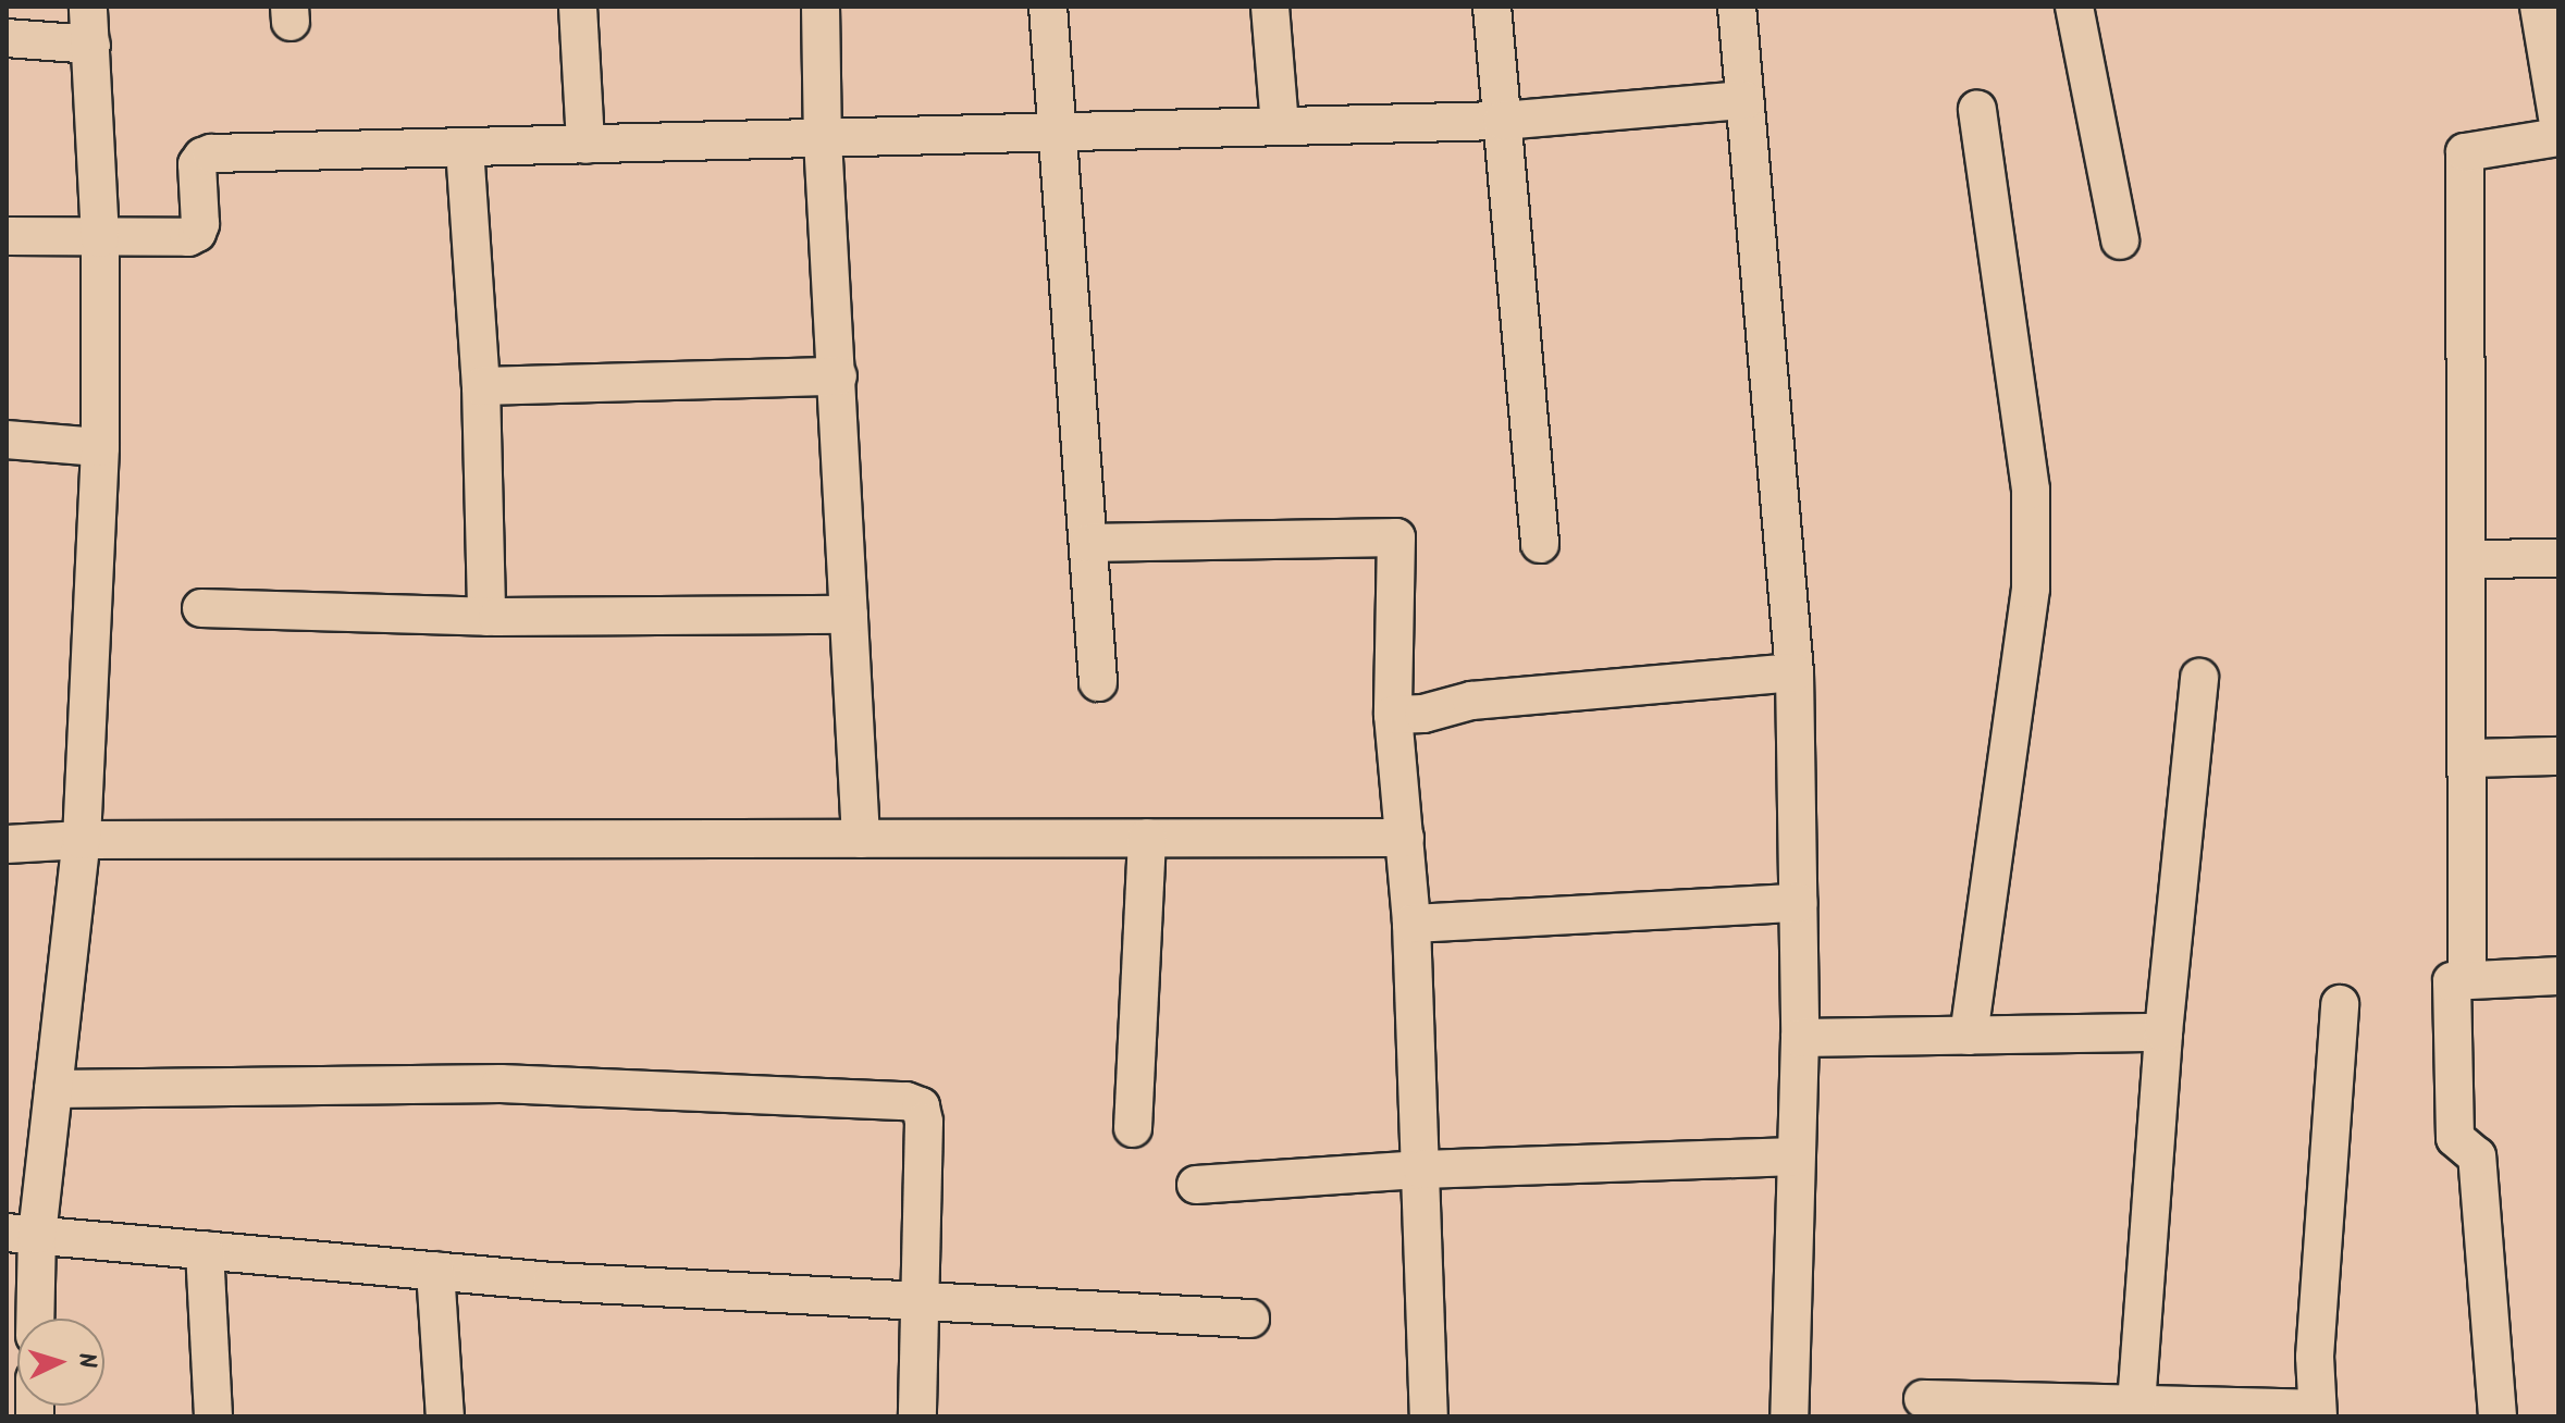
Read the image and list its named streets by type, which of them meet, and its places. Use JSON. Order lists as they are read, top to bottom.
{
  "north": "right"
}
